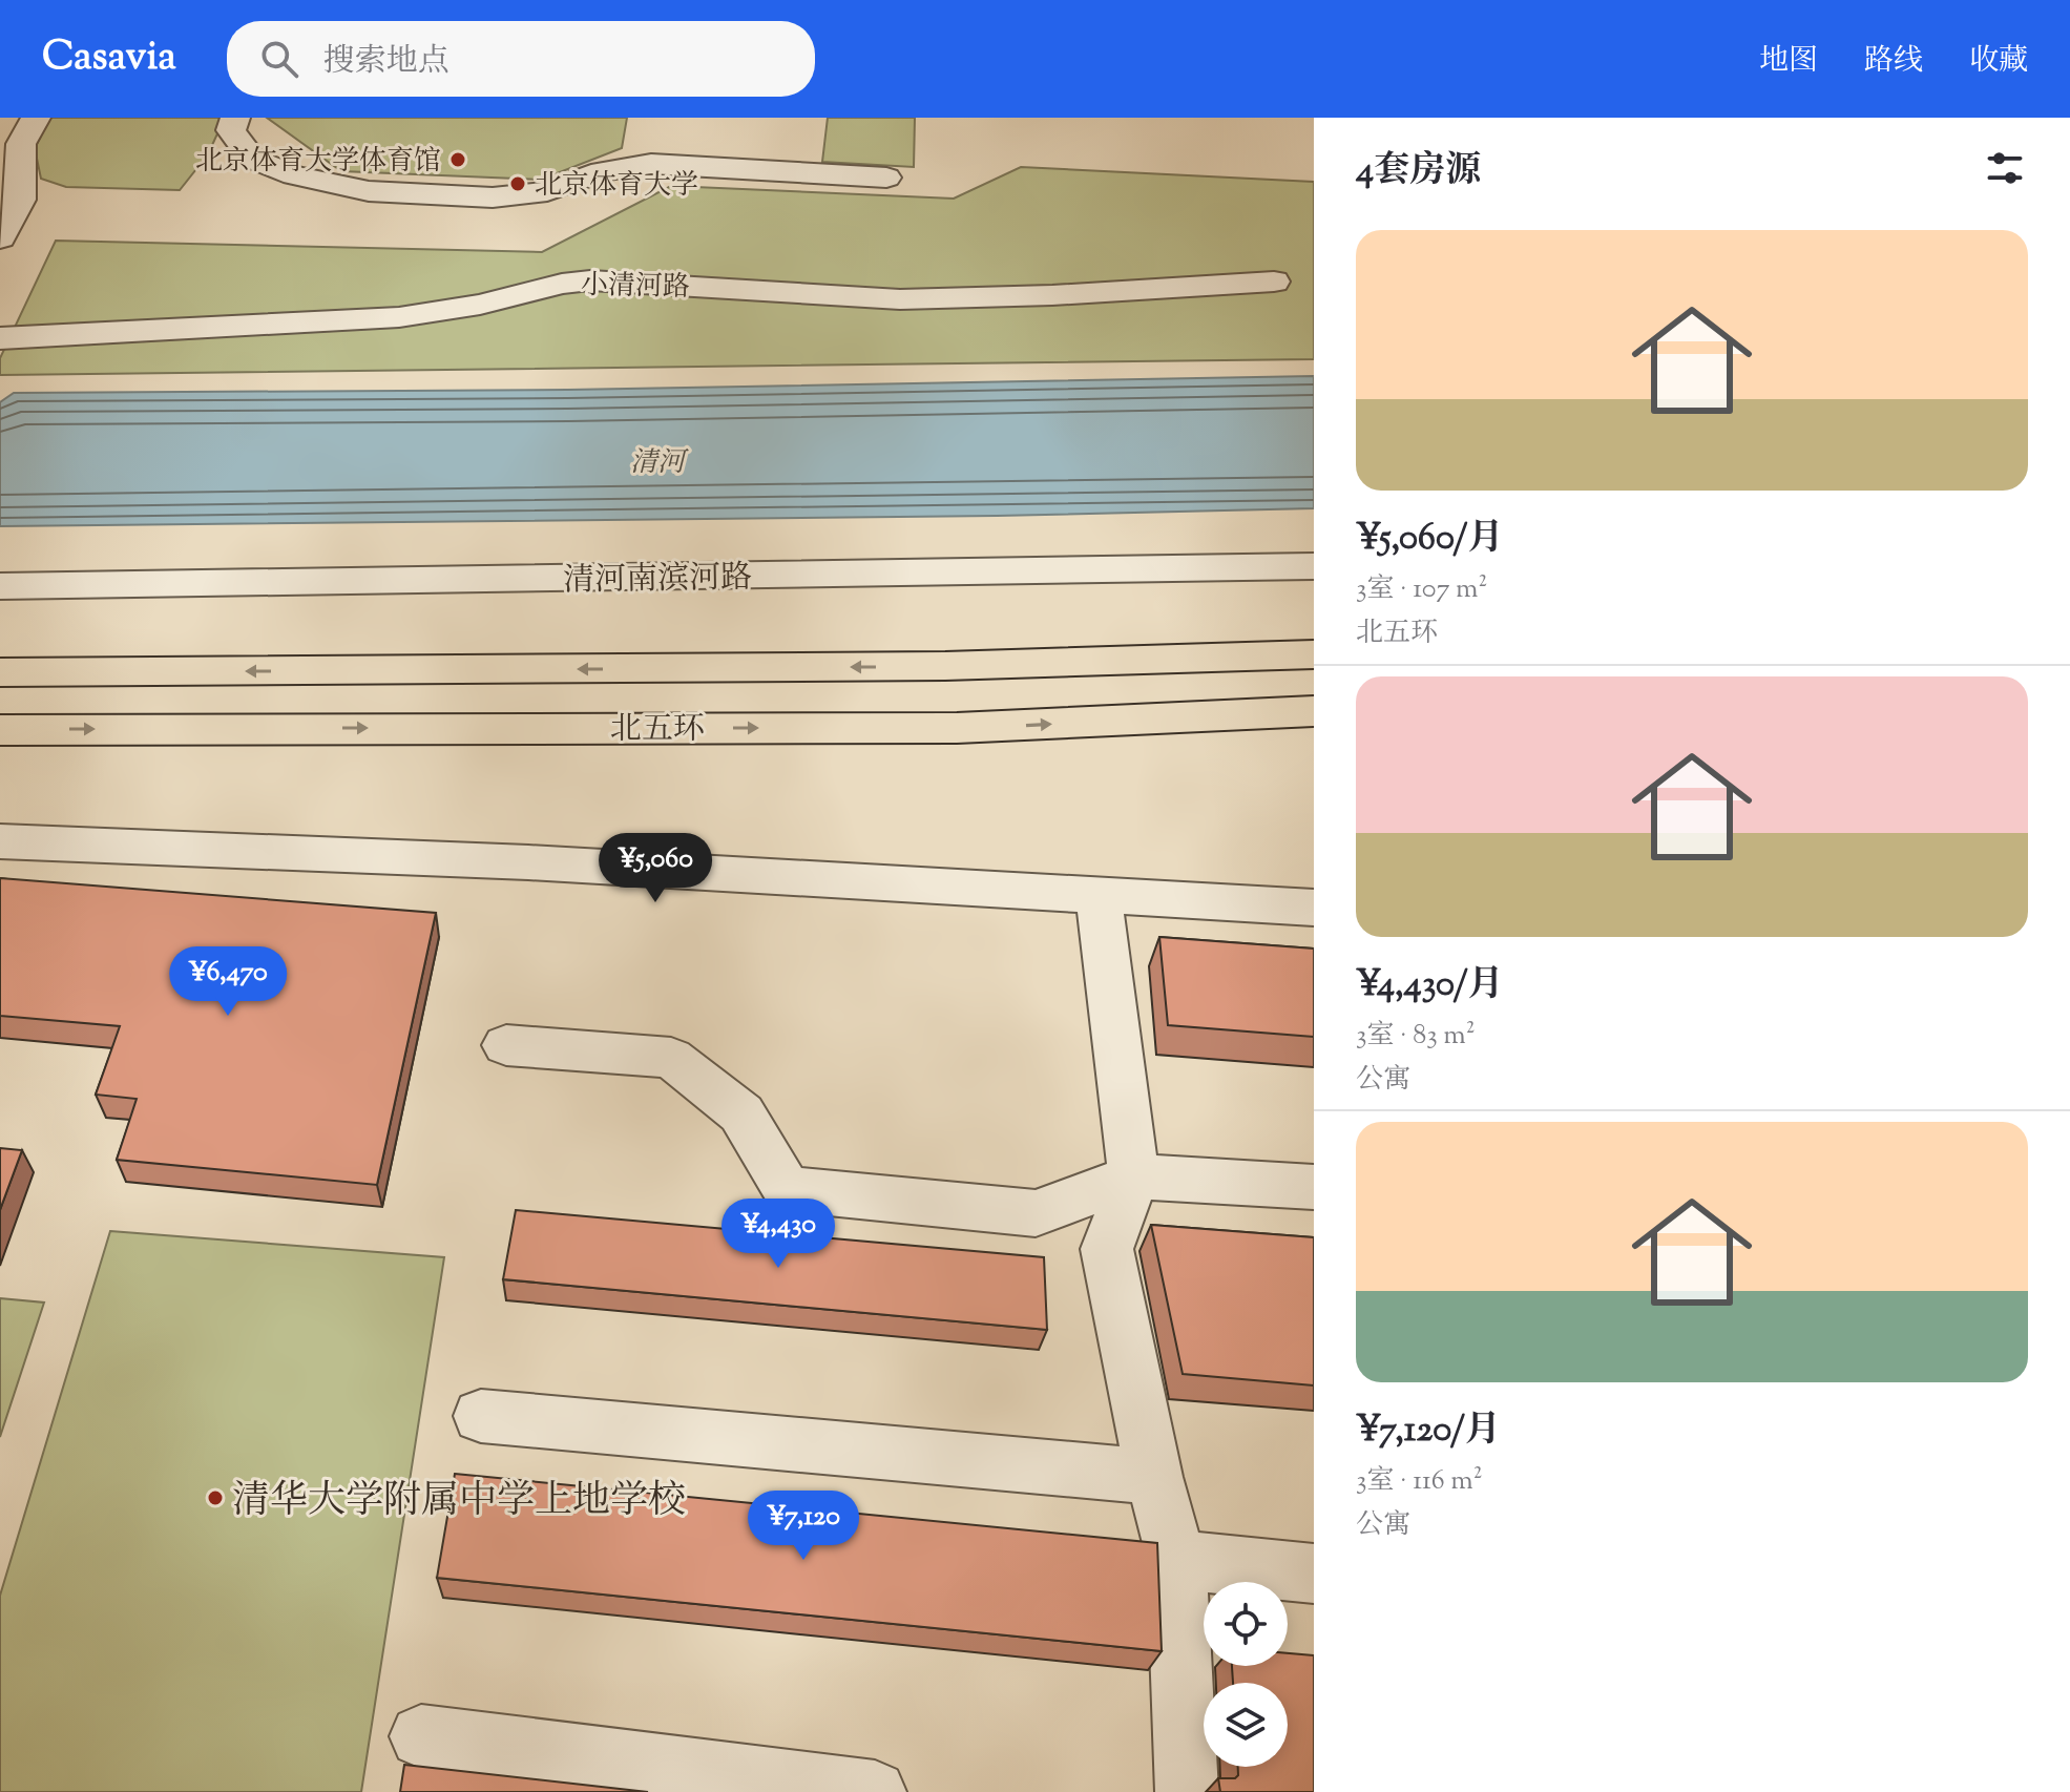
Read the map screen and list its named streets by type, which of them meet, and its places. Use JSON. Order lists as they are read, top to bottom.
{
  "streets": {
    "highway": ["北五环"],
    "street": ["小清河路", "清河南滨河路"]
  },
  "water": ["清河"],
  "places": ["北京体育大学体育馆", "北京体育大学", "清华大学附属中学上地学校"],
  "page": {
    "header": "Casavia",
    "search": "搜索地点",
    "nav": ["地图", "路线", "收藏"],
    "heading": "4套房源",
    "list": [
      {
        "name": "¥5,060/月",
        "note": "3室 · 107 m² · 北五环"
      },
      {
        "name": "¥4,430/月",
        "note": "3室 · 83 m² · 公寓"
      },
      {
        "name": "¥7,120/月",
        "note": "3室 · 116 m² · 公寓"
      }
    ],
    "price": [
      "¥5,060",
      "¥6,470",
      "¥4,430",
      "¥7,120"
    ]
  }
}
